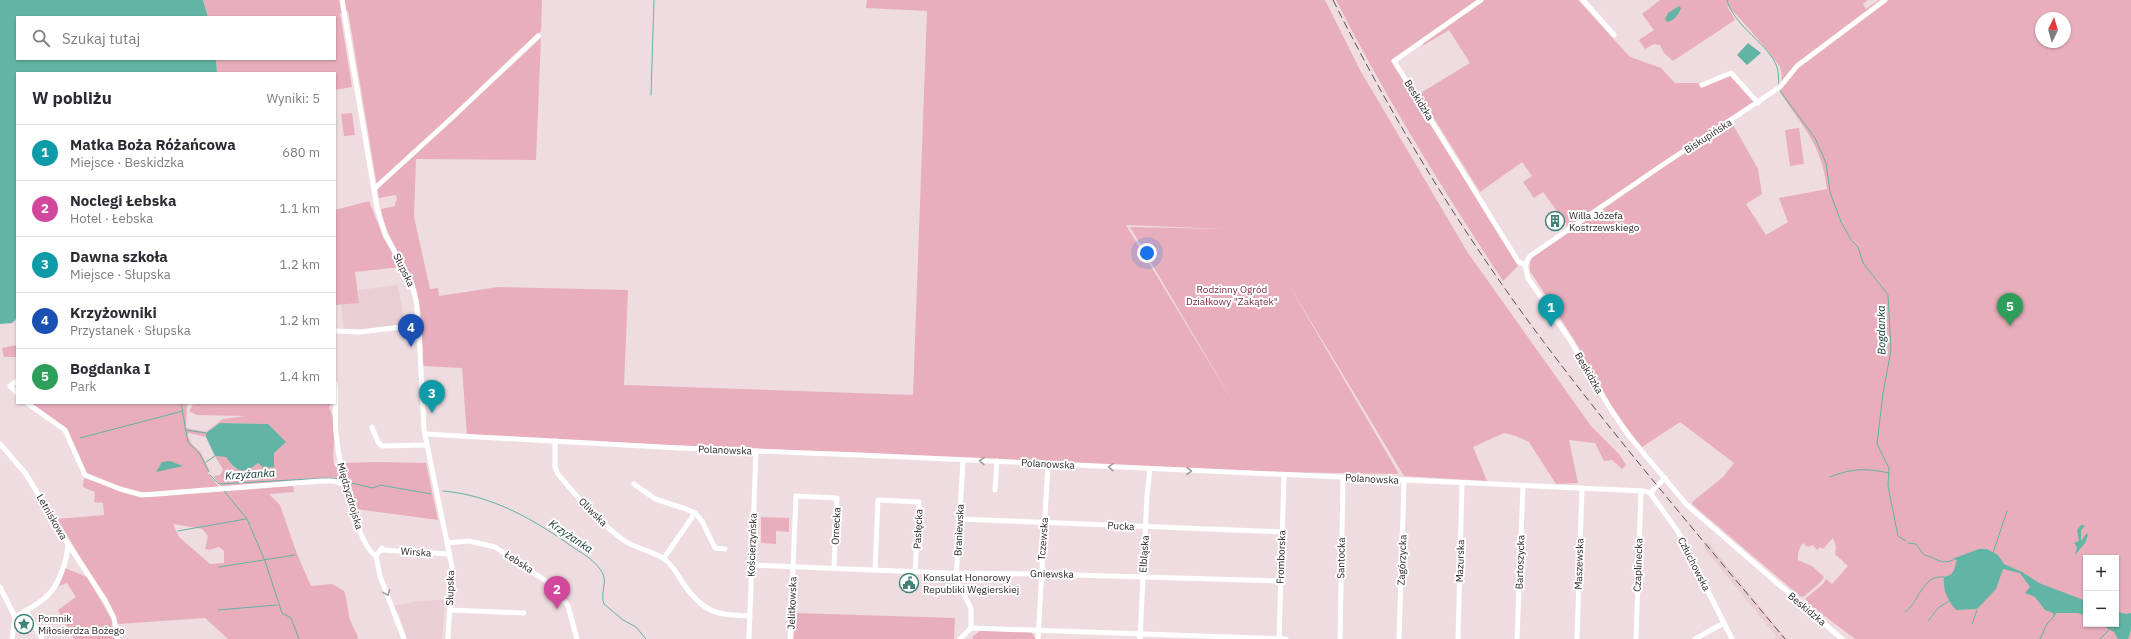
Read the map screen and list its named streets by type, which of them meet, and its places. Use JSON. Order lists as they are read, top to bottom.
{
  "streets": {
    "street": [
      "Beskidzka",
      "Biskupińska",
      "Słupska",
      "Polanowska",
      "Międzyzdrojska",
      "Oliwska",
      "Letniskowa",
      "Ornecka",
      "Pucka",
      "Pasłęcka",
      "Braniewska",
      "Tczewska",
      "Kościerzyńska",
      "Wirska",
      "Elbląska",
      "Fromborska",
      "Santocka",
      "Zagórzycka",
      "Mazurska",
      "Łebska",
      "Bartoszycka",
      "Maszewska",
      "Człuchowska",
      "Czaplinecka",
      "Gniewska",
      "Jelitkowska"
    ]
  },
  "crossings": [
    ["Beskidzka", "Biskupińska"],
    ["Słupska", "Polanowska"],
    ["Słupska", "Wirska"],
    ["Słupska", "Łebska"],
    ["Polanowska", "Oliwska"],
    ["Polanowska", "Braniewska"],
    ["Polanowska", "Tczewska"],
    ["Polanowska", "Kościerzyńska"],
    ["Polanowska", "Elbląska"],
    ["Polanowska", "Fromborska"],
    ["Polanowska", "Santocka"],
    ["Polanowska", "Zagórzycka"],
    ["Polanowska", "Mazurska"],
    ["Polanowska", "Bartoszycka"],
    ["Polanowska", "Maszewska"],
    ["Polanowska", "Człuchowska"],
    ["Polanowska", "Czaplinecka"],
    ["Międzyzdrojska", "Wirska"],
    ["Oliwska", "Kościerzyńska"],
    ["Ornecka", "Gniewska"],
    ["Ornecka", "Jelitkowska"],
    ["Pucka", "Braniewska"],
    ["Pucka", "Tczewska"],
    ["Pucka", "Elbląska"],
    ["Pucka", "Fromborska"],
    ["Pasłęcka", "Gniewska"],
    ["Braniewska", "Gniewska"],
    ["Tczewska", "Gniewska"],
    ["Kościerzyńska", "Gniewska"],
    ["Elbląska", "Gniewska"],
    ["Fromborska", "Gniewska"],
    ["Gniewska", "Jelitkowska"]
  ],
  "one_way": ["Międzyzdrojska"],
  "water": ["Bogdanka", "Krzyżanka"],
  "parks": ["Rodzinny Ogród Działkowy \"Zakątek\""],
  "places": {
    "building": ["Willa Józefa Kostrzewskiego"],
    "public building": ["Konsulat Honorowy Republiki Węgierskiej"],
    "place": ["Pomnik Miłosierdza Bożego"]
  },
  "north": "top",
  "page": {
    "search": "Szukaj tutaj",
    "heading": ["W pobliżu", "Wyniki: 5"],
    "list": [
      {
        "mark": "1",
        "name": "Matka Boża Różańcowa",
        "note": "Miejsce · Beskidzka",
        "value": "680 m"
      },
      {
        "mark": "2",
        "name": "Noclegi Łebska",
        "note": "Hotel · Łebska",
        "value": "1.1 km"
      },
      {
        "mark": "3",
        "name": "Dawna szkoła",
        "note": "Miejsce · Słupska",
        "value": "1.2 km"
      },
      {
        "mark": "4",
        "name": "Krzyżowniki",
        "note": "Przystanek · Słupska",
        "value": "1.2 km"
      },
      {
        "mark": "5",
        "name": "Bogdanka I",
        "note": "Park",
        "value": "1.4 km"
      }
    ],
    "pins": [
      "5",
      "1",
      "4",
      "3",
      "2"
    ],
    "map_buttons": ["+", "−"]
  }
}
